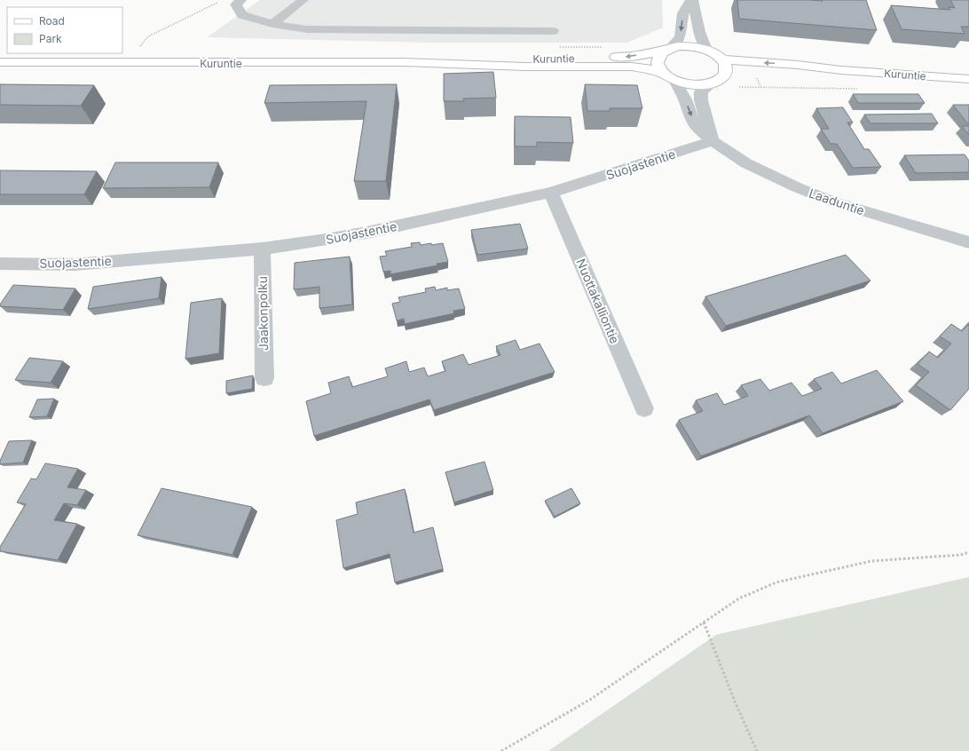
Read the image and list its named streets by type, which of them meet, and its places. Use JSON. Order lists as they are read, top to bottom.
{
  "streets": {
    "main road": ["Kuruntie"],
    "street": [
      "Suojastentie",
      "Laaduntie",
      "Nuottakalliontie",
      "Jaakonpolku"
    ]
  },
  "crossings": [
    ["Kuruntie", "Laaduntie"],
    ["Suojastentie", "Laaduntie"],
    ["Suojastentie", "Nuottakalliontie"],
    ["Suojastentie", "Jaakonpolku"]
  ],
  "legend": ["Road", "Park"]
}
